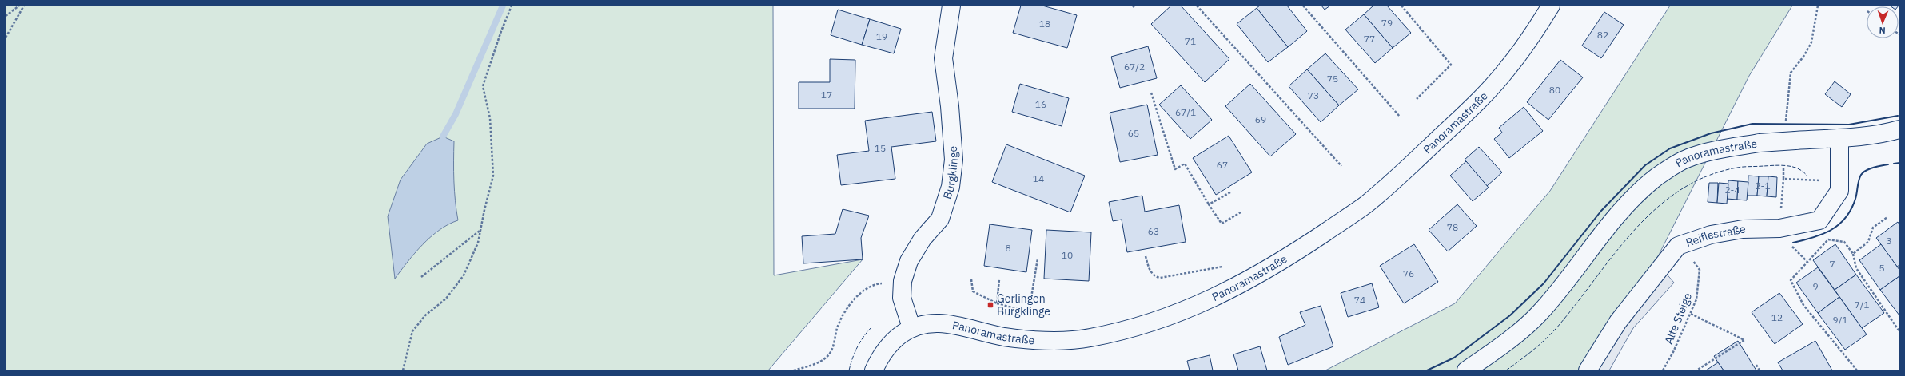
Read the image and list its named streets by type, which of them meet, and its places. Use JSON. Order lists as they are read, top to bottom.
{
  "streets": {
    "main road": ["Panoramastraße", "Burgklinge", "Reiflestraße"],
    "path": ["Alte Steige"]
  },
  "crossings": [
    ["Panoramastraße", "Burgklinge"],
    ["Panoramastraße", "Reiflestraße"]
  ],
  "places": {
    "transit": ["Gerlingen Burgklinge"]
  },
  "house_numbers": [
    "79",
    "18",
    "82",
    "19",
    "77",
    "71",
    "67/2",
    "75",
    "80",
    "17",
    "73",
    "16",
    "67/1",
    "69",
    "65",
    "15",
    "67",
    "14",
    "2-1",
    "2-4",
    "78",
    "63",
    "3",
    "8",
    "10",
    "7",
    "5",
    "76",
    "9",
    "74",
    "7/1",
    "12",
    "9/1"
  ],
  "north": "bottom"
}
